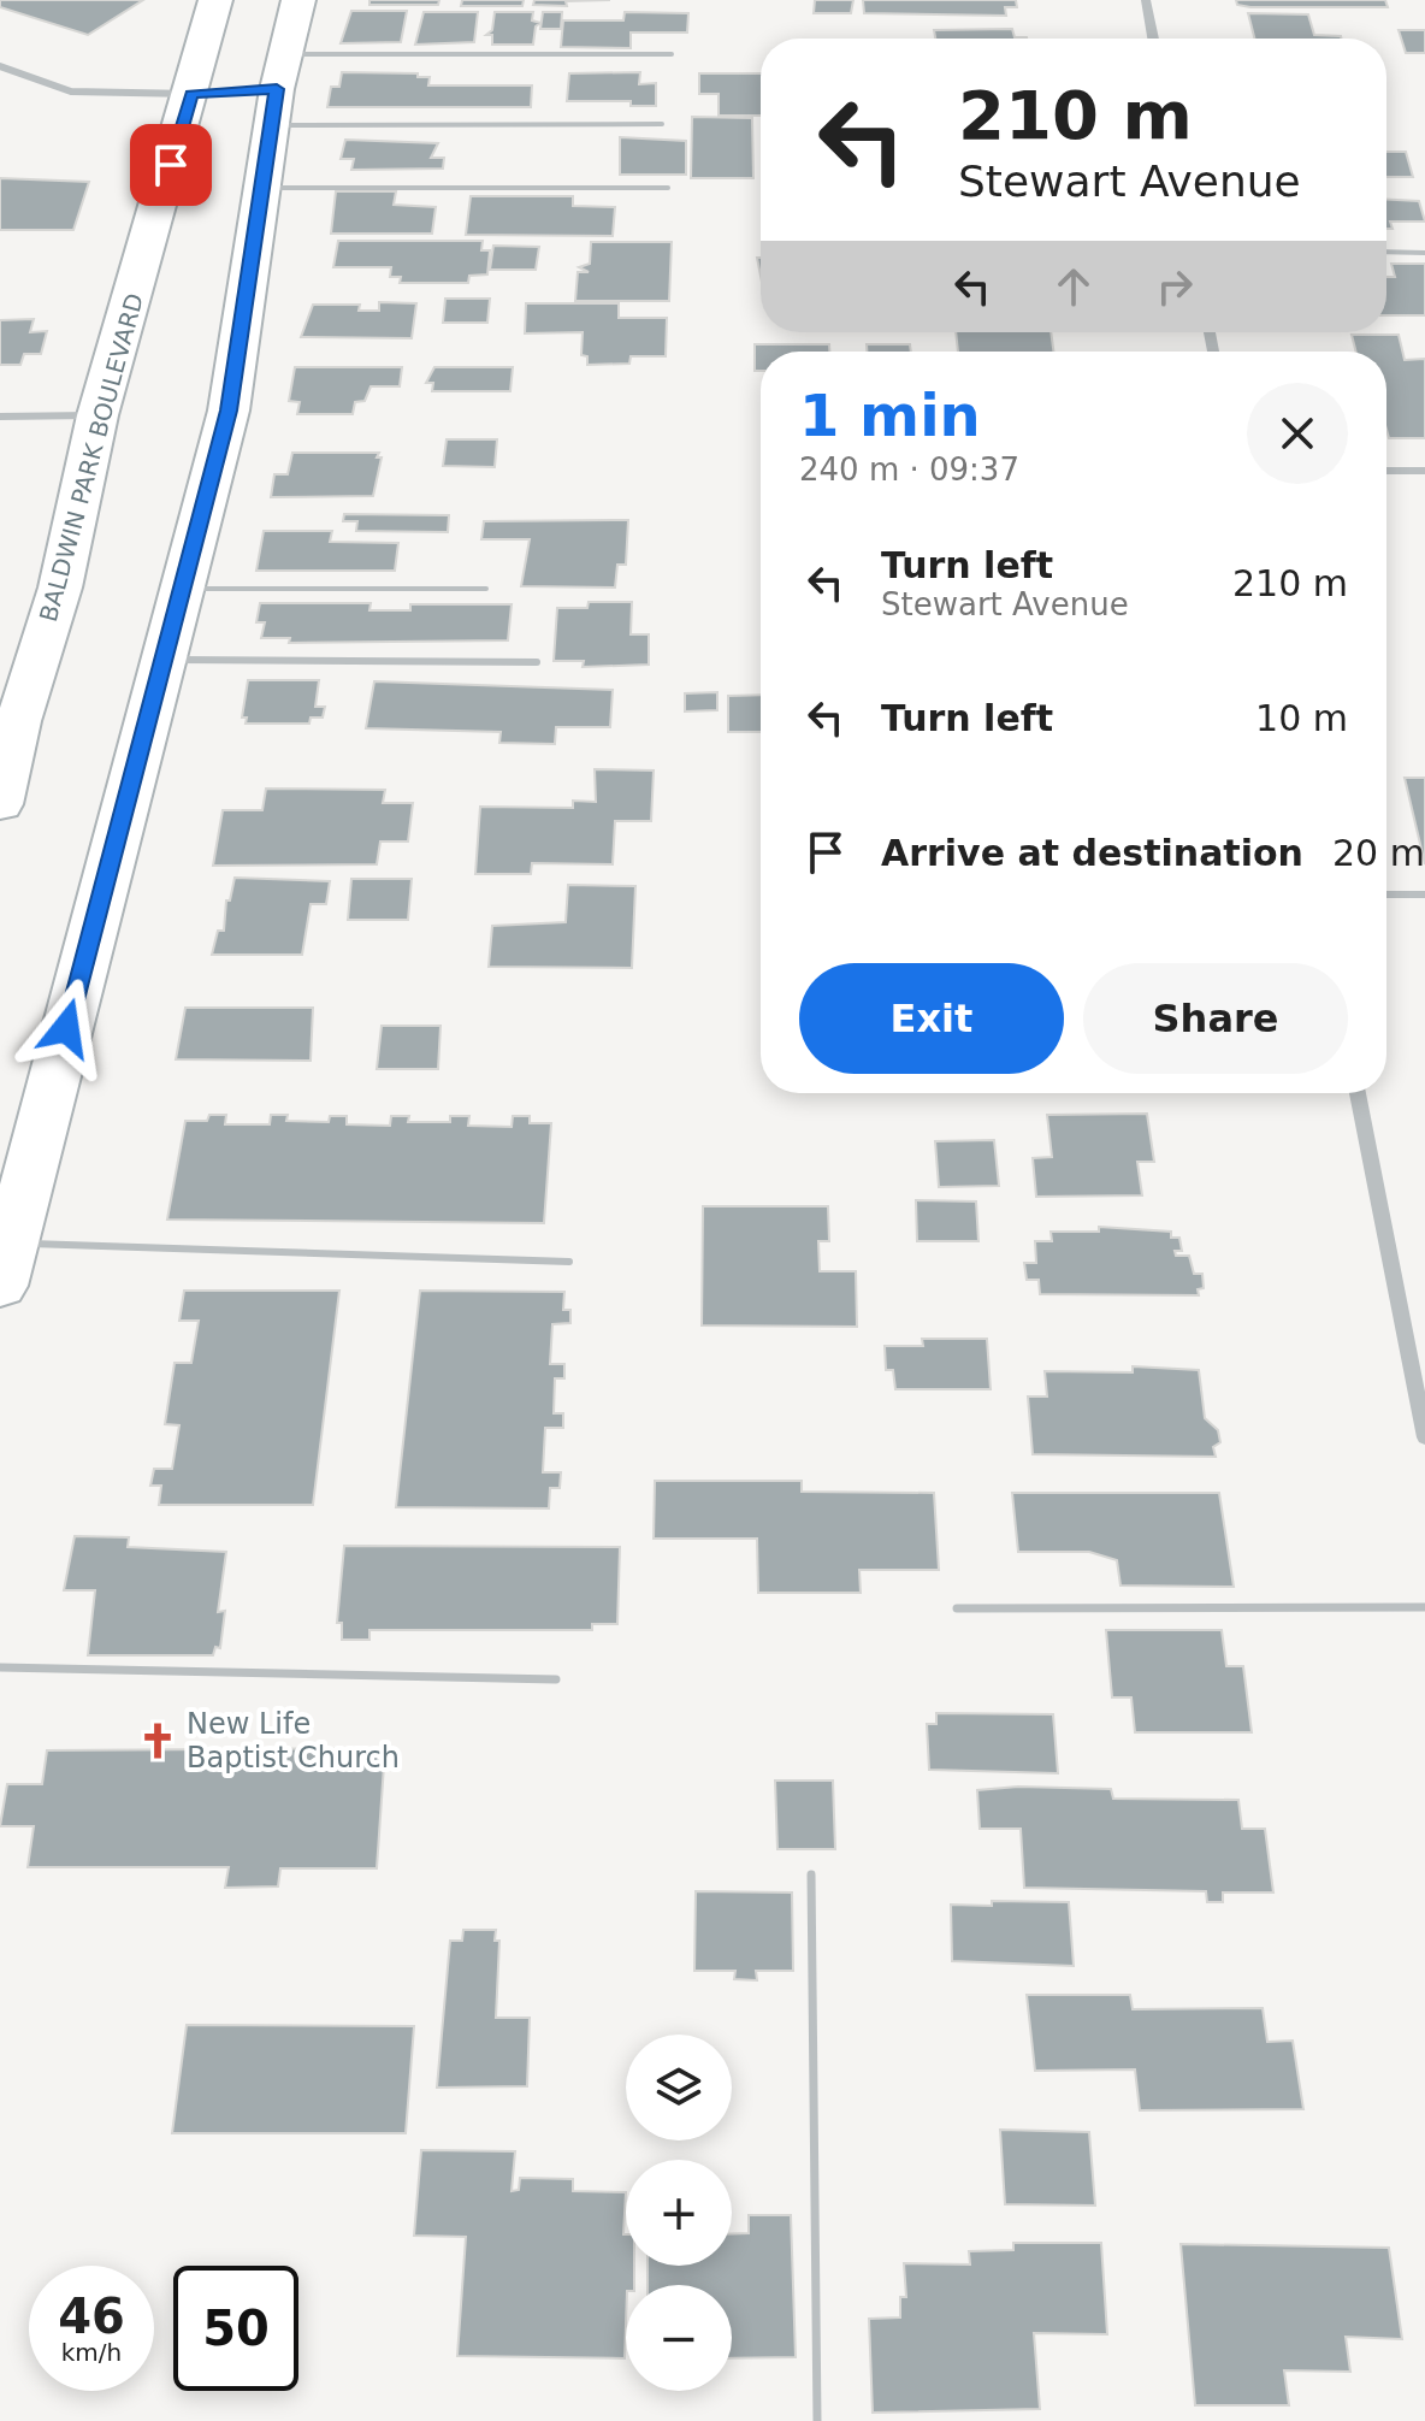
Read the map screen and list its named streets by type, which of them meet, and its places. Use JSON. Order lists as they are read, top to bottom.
{
  "streets": {
    "main road": ["BALDWIN PARK BOULEVARD"]
  },
  "places": {
    "church": ["New Life Baptist Church"]
  },
  "page": {
    "turn": ["210 m", "Stewart Avenue"],
    "heading": ["1 min", "240 m · 09:37"],
    "list": [
      {
        "name": "Turn left",
        "note": "Stewart Avenue",
        "value": "210 m"
      },
      {
        "name": "Turn left",
        "value": "10 m"
      },
      {
        "name": "Arrive at destination",
        "value": "20 m"
      }
    ],
    "buttons": ["Exit", "Share"],
    "map_buttons": ["+", "−"],
    "speed": "46 km/h",
    "limit": "50"
  }
}
